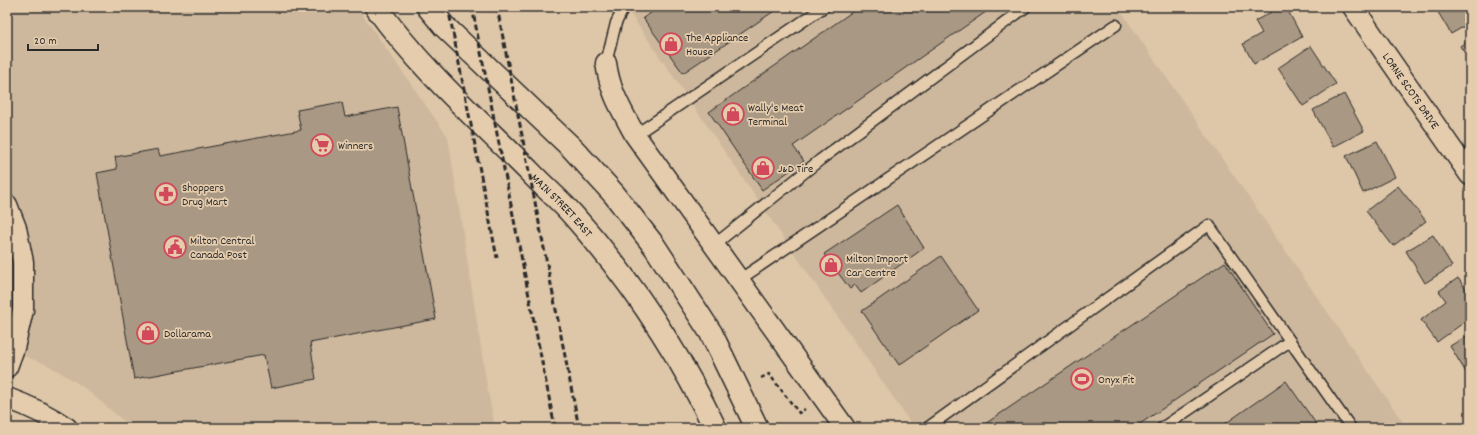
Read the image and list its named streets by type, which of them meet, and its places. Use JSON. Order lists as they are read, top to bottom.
{
  "streets": {
    "main road": ["MAIN STREET EAST"],
    "street": ["LORNE SCOTS DRIVE"]
  },
  "places": {
    "shop": [
      "The Appliance House",
      "Wally's Meat Terminal",
      "J&D Tire",
      "Milton Import Car Centre",
      "Dollarama"
    ],
    "supermarket": ["Winners"],
    "pharmacy": ["Shoppers Drug Mart"],
    "public building": ["Milton Central Canada Post"],
    "sports": ["Onyx Fit"]
  },
  "scale_bar": "20 m"
}
